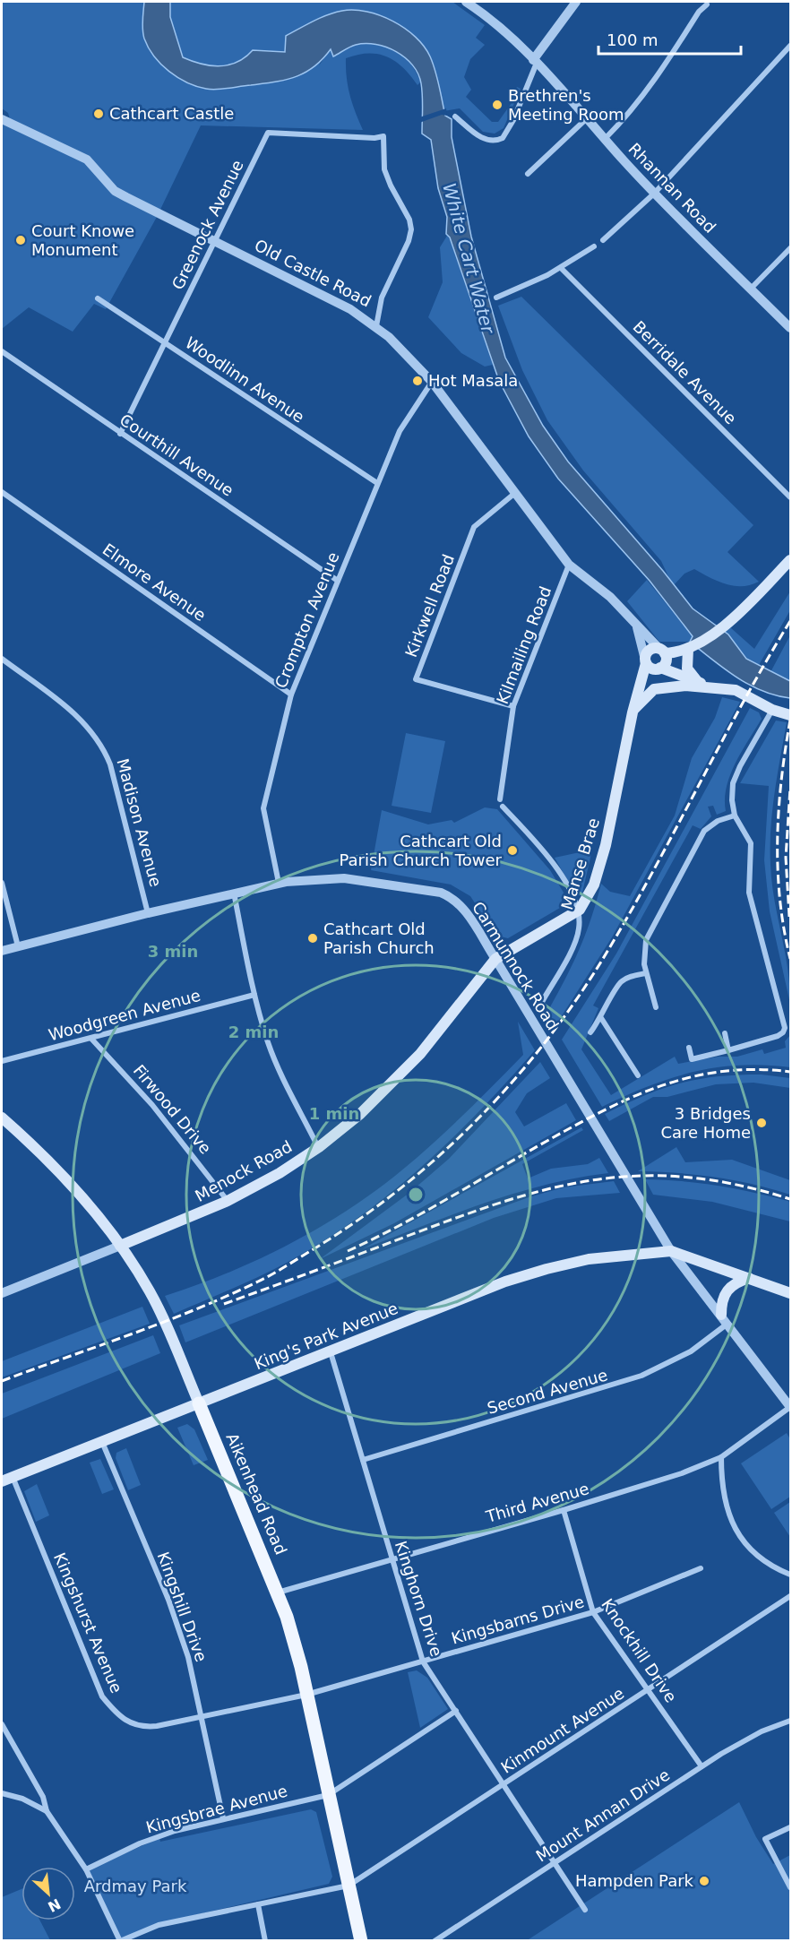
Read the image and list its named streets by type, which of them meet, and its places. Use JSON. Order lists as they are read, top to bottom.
{
  "streets": {
    "main road": [
      "Manse Brae",
      "Menock Road",
      "King's Park Avenue",
      "Aikenhead Road"
    ],
    "street": [
      "Rhannan Road",
      "Greenock Avenue",
      "Old Castle Road",
      "Berridale Avenue",
      "Woodlinn Avenue",
      "Courthill Avenue",
      "Elmore Avenue",
      "Kirkwell Road",
      "Crompton Avenue",
      "Kilmailing Road",
      "Madison Avenue",
      "Carmunnock Road",
      "Woodgreen Avenue",
      "Firwood Drive",
      "Second Avenue",
      "Third Avenue",
      "Kinghorn Drive",
      "Kingshill Drive",
      "Kingsbarns Drive",
      "Kingshurst Avenue",
      "Knockhill Drive",
      "Kinmount Avenue",
      "Kingsbrae Avenue",
      "Mount Annan Drive"
    ]
  },
  "crossings": [
    ["Greenock Avenue", "Old Castle Road"],
    ["Greenock Avenue", "Woodlinn Avenue"],
    ["Greenock Avenue", "Courthill Avenue"],
    ["Old Castle Road", "Kirkwell Road"],
    ["Old Castle Road", "Crompton Avenue"],
    ["Old Castle Road", "Kilmailing Road"],
    ["Old Castle Road", "Manse Brae"],
    ["Woodlinn Avenue", "Crompton Avenue"],
    ["Courthill Avenue", "Crompton Avenue"],
    ["Elmore Avenue", "Crompton Avenue"],
    ["Kirkwell Road", "Kilmailing Road"],
    ["Crompton Avenue", "Carmunnock Road"],
    ["Madison Avenue", "Carmunnock Road"],
    ["Manse Brae", "Menock Road"],
    ["Carmunnock Road", "Menock Road"],
    ["Carmunnock Road", "King's Park Avenue"],
    ["Carmunnock Road", "Second Avenue"],
    ["Carmunnock Road", "Third Avenue"],
    ["Woodgreen Avenue", "Firwood Drive"],
    ["Firwood Drive", "Menock Road"],
    ["Menock Road", "Aikenhead Road"],
    ["King's Park Avenue", "Aikenhead Road"],
    ["King's Park Avenue", "Kinghorn Drive"],
    ["King's Park Avenue", "Kingshill Drive"],
    ["King's Park Avenue", "Kingshurst Avenue"],
    ["Second Avenue", "Kinghorn Drive"],
    ["Aikenhead Road", "Third Avenue"],
    ["Aikenhead Road", "Kingsbarns Drive"],
    ["Aikenhead Road", "Kingshurst Avenue"],
    ["Aikenhead Road", "Kinmount Avenue"],
    ["Aikenhead Road", "Kingsbrae Avenue"],
    ["Third Avenue", "Kinghorn Drive"],
    ["Third Avenue", "Knockhill Drive"],
    ["Kinghorn Drive", "Kingsbarns Drive"],
    ["Kinghorn Drive", "Kinmount Avenue"],
    ["Kinghorn Drive", "Mount Annan Drive"],
    ["Kingshill Drive", "Kingshurst Avenue"],
    ["Kingshill Drive", "Kingsbrae Avenue"],
    ["Kingsbarns Drive", "Kingshurst Avenue"],
    ["Kingsbarns Drive", "Knockhill Drive"],
    ["Knockhill Drive", "Kinmount Avenue"],
    ["Knockhill Drive", "Mount Annan Drive"]
  ],
  "water": ["White Cart Water"],
  "parks": ["Ardmay Park"],
  "places": [
    "Brethren's Meeting Room",
    "Cathcart Castle",
    "Court Knowe Monument",
    "Hot Masala",
    "Cathcart Old Parish Church Tower",
    "Cathcart Old Parish Church",
    "3 Bridges Care Home",
    "Hampden Park"
  ],
  "scale_bar": "100 m",
  "north": "bottom right",
  "rings": ["3 min", "2 min", "1 min"]
}
